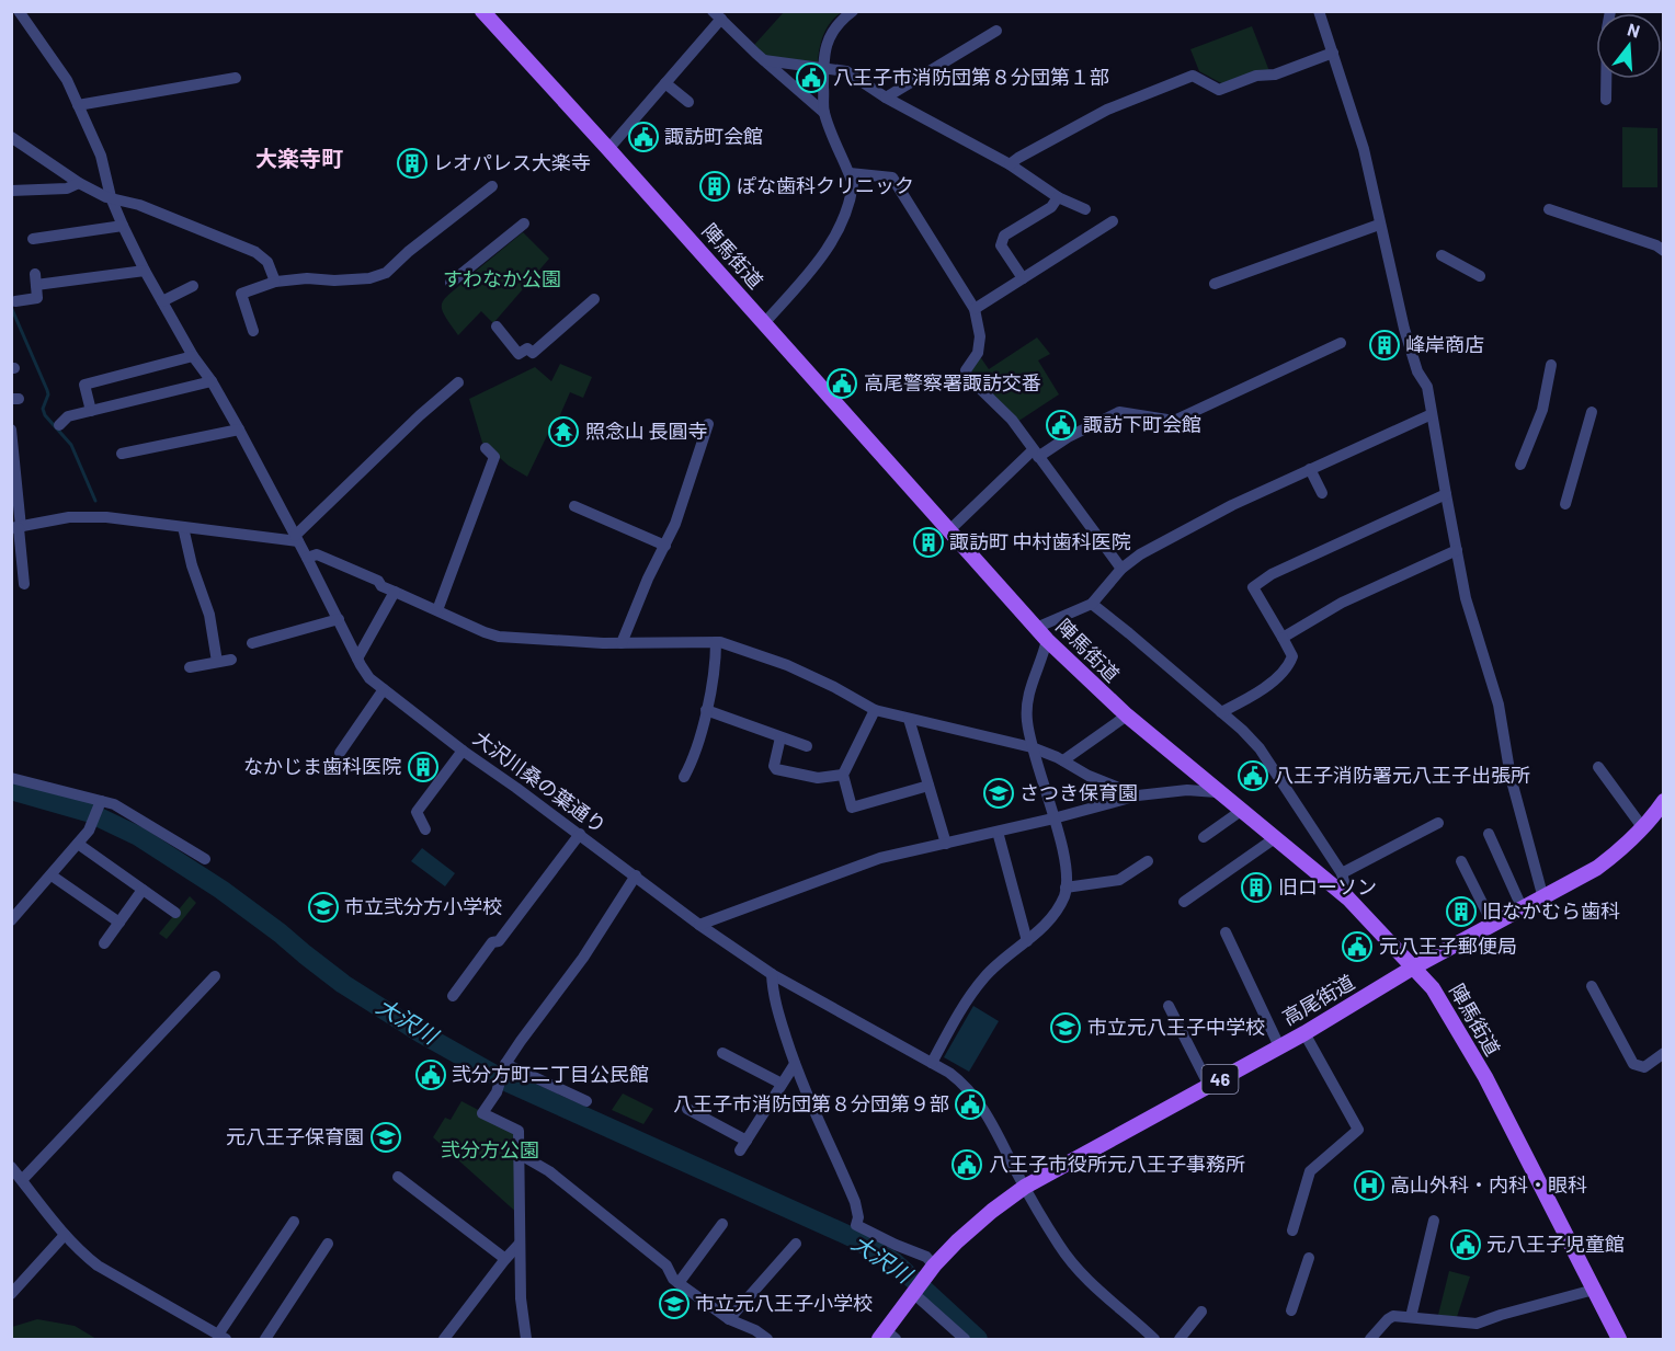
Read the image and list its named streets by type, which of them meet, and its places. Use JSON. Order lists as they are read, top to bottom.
{
  "streets": {
    "main road": ["陣馬街道", "高尾街道", "46"],
    "street": ["大沢川桑の葉通り"]
  },
  "crossings": [
    ["陣馬街道", "高尾街道"],
    ["大沢川桑の葉通り", "高尾街道"]
  ],
  "districts": ["大楽寺町"],
  "water": ["大沢川"],
  "parks": ["すわなか公園", "弐分方公園"],
  "places": {
    "public building": [
      "八王子市消防団第８分団第１部",
      "諏訪町会館",
      "高尾警察署諏訪交番",
      "諏訪下町会館",
      "八王子消防署元八王子出張所",
      "元八王子郵便局",
      "弐分方町二丁目公民館",
      "八王子市消防団第８分団第９部",
      "八王子市役所元八王子事務所",
      "元八王子児童館"
    ],
    "building": [
      "レオパレス大楽寺",
      "ぽな歯科クリニック",
      "峰岸商店",
      "諏訪町 中村歯科医院",
      "なかじま歯科医院",
      "旧ローソン",
      "旧なかむら歯科"
    ],
    "temple": ["照念山 長圓寺"],
    "school or university": [
      "さつき保育園",
      "市立弐分方小学校",
      "市立元八王子中学校",
      "元八王子保育園",
      "市立元八王子小学校"
    ],
    "hospital": ["高山外科・内科・眼科"]
  },
  "north": "top"
}
